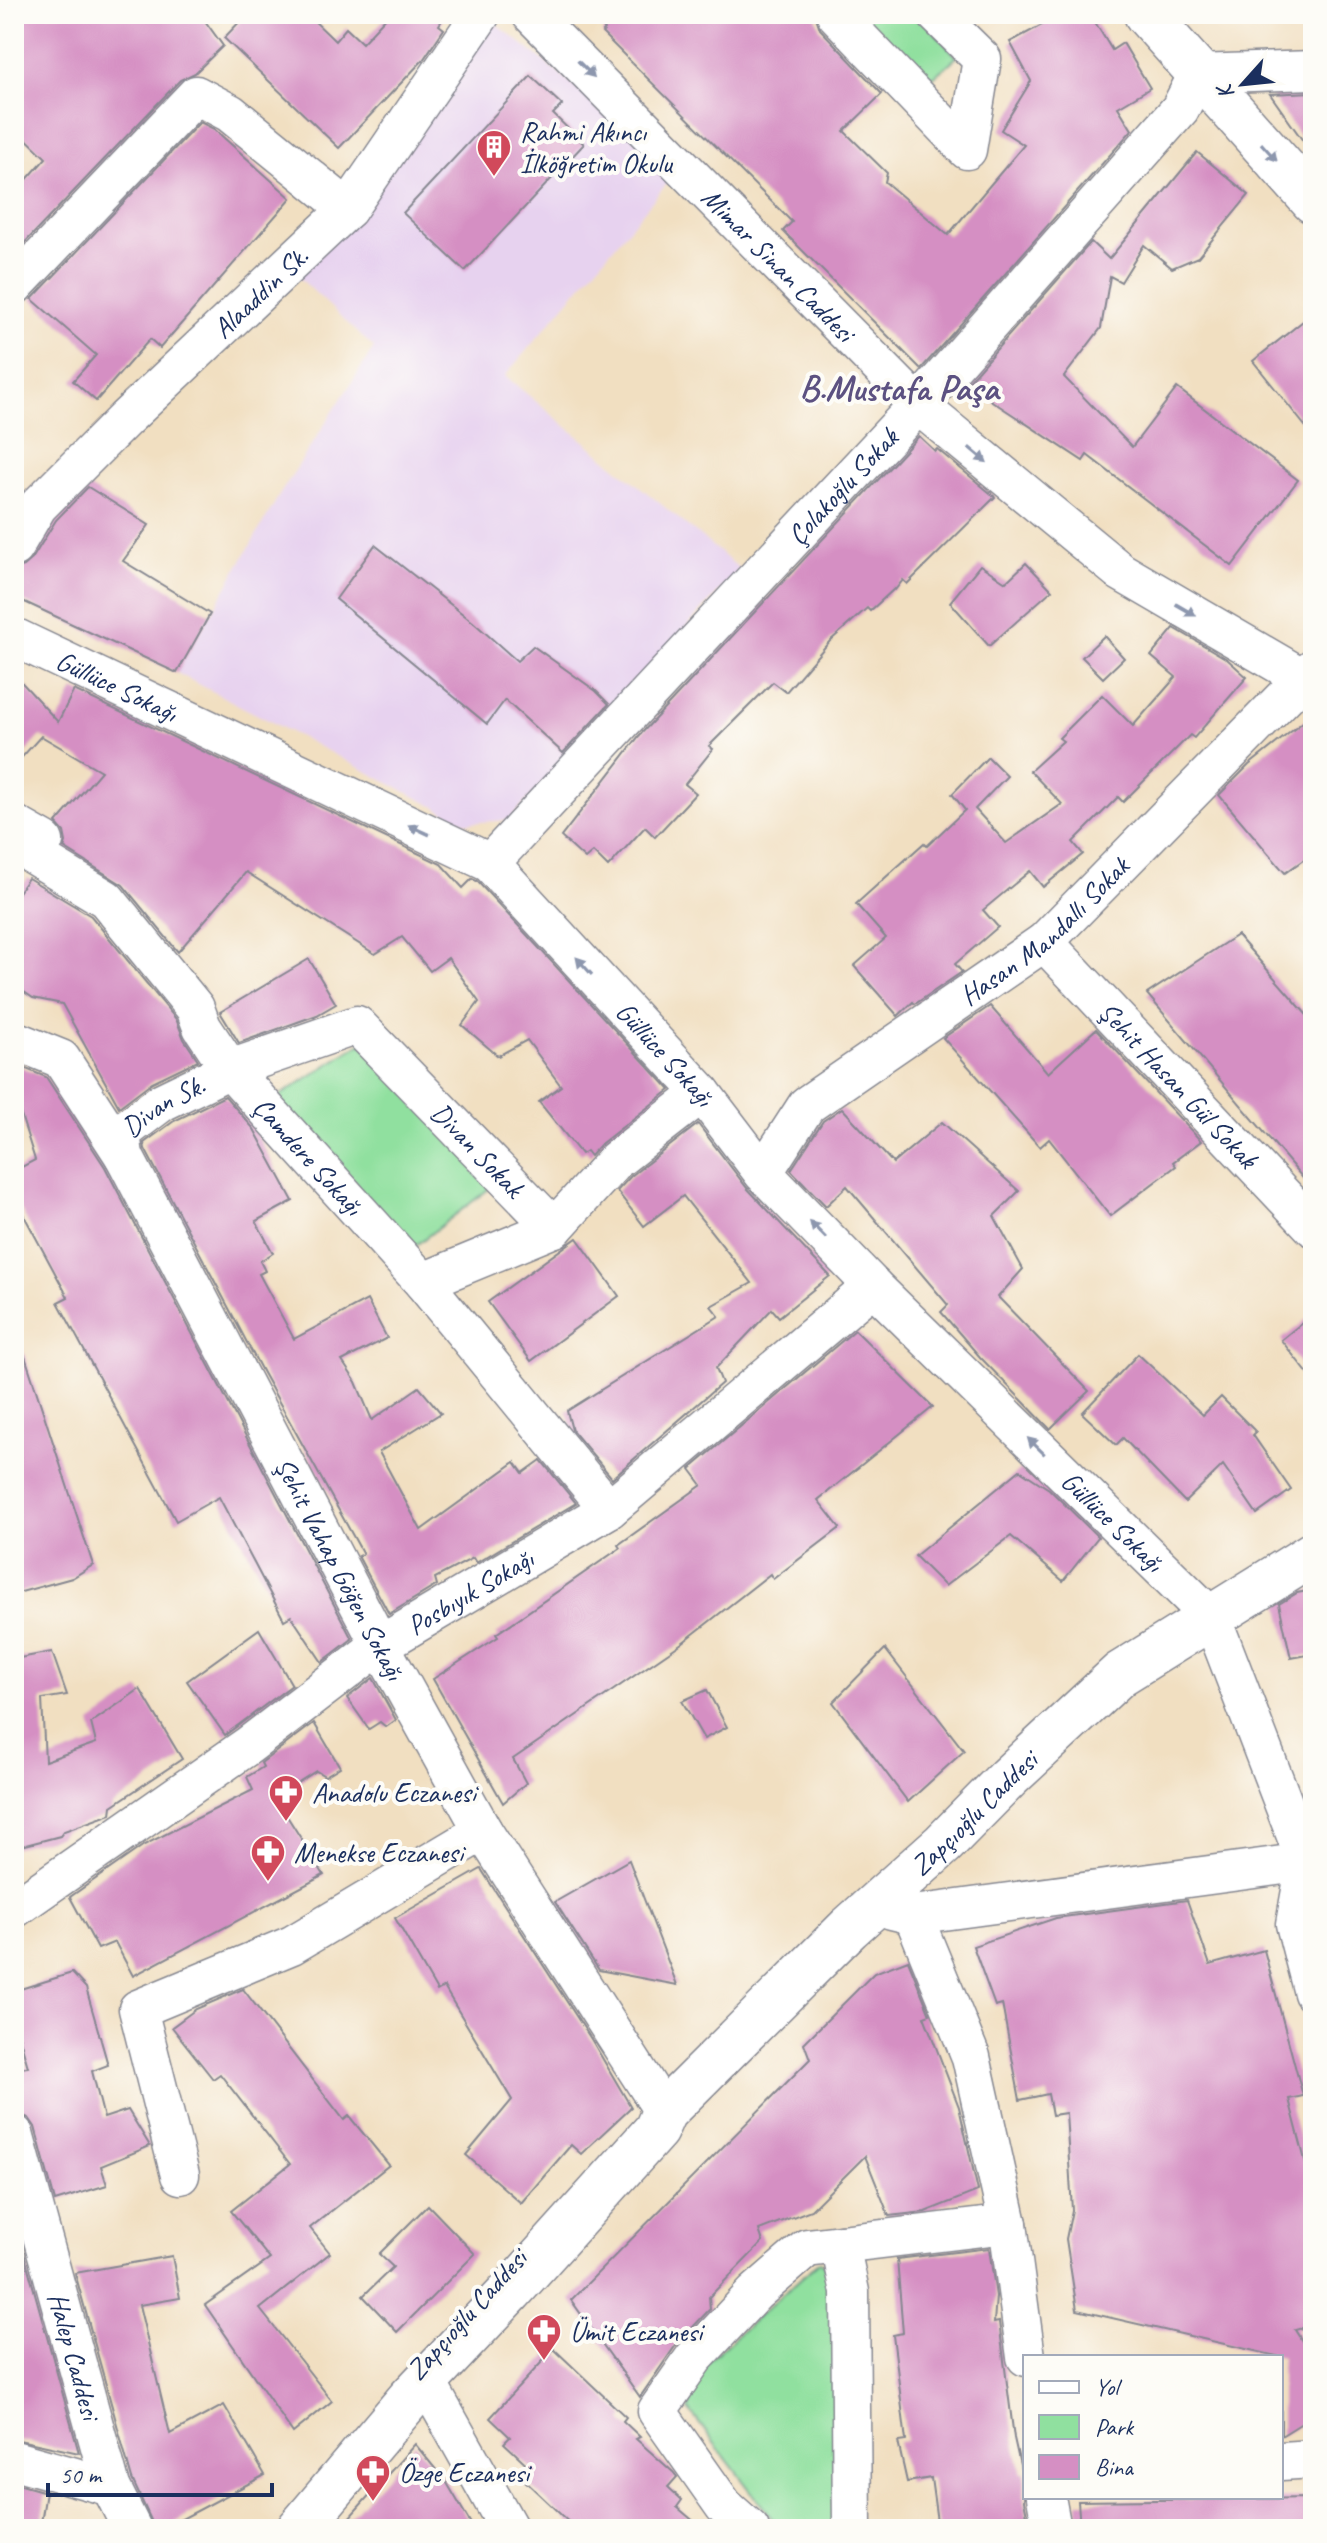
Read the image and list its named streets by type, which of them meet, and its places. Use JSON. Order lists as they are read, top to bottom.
{
  "streets": {
    "main road": ["Zapçıoğlu Caddesi"],
    "street": [
      "Mimar Sinan Caddesi",
      "Alaaddin Sk.",
      "Çolakoğlu Sokak",
      "Güllüce Sokağı",
      "Hasan Mandallı Sokak",
      "Şehit Hasan Gül Sokak",
      "Divan Sk.",
      "Divan Sokak",
      "Çamdere Sokağı",
      "Şehit Vahap Göğen Sokağı",
      "Posbıyık Sokağı",
      "Halep Caddesi"
    ]
  },
  "crossings": [
    ["Mimar Sinan Caddesi", "Çolakoğlu Sokak"],
    ["Mimar Sinan Caddesi", "Hasan Mandallı Sokak"],
    ["Çolakoğlu Sokak", "Güllüce Sokağı"],
    ["Güllüce Sokağı", "Hasan Mandallı Sokak"],
    ["Güllüce Sokağı", "Posbıyık Sokağı"],
    ["Güllüce Sokağı", "Zapçıoğlu Caddesi"],
    ["Hasan Mandallı Sokak", "Şehit Hasan Gül Sokak"],
    ["Divan Sk.", "Divan Sokak"],
    ["Divan Sk.", "Çamdere Sokağı"],
    ["Divan Sk.", "Şehit Vahap Göğen Sokağı"],
    ["Divan Sokak", "Çamdere Sokağı"],
    ["Çamdere Sokağı", "Posbıyık Sokağı"],
    ["Şehit Vahap Göğen Sokağı", "Posbıyık Sokağı"],
    ["Şehit Vahap Göğen Sokağı", "Zapçıoğlu Caddesi"]
  ],
  "one_way": ["Mimar Sinan Caddesi", "Güllüce Sokağı"],
  "districts": ["B.Mustafa Paşa"],
  "places": {
    "building": ["Rahmi Akıncı İlköğretim Okulu"],
    "pharmacy": [
      "Anadolu Eczanesi",
      "Menekse Eczanesi",
      "Ümit Eczanesi",
      "Özge Eczanesi"
    ]
  },
  "legend": ["Yol", "Park", "Bina"],
  "scale_bar": "50 m",
  "north": "bottom left"
}
